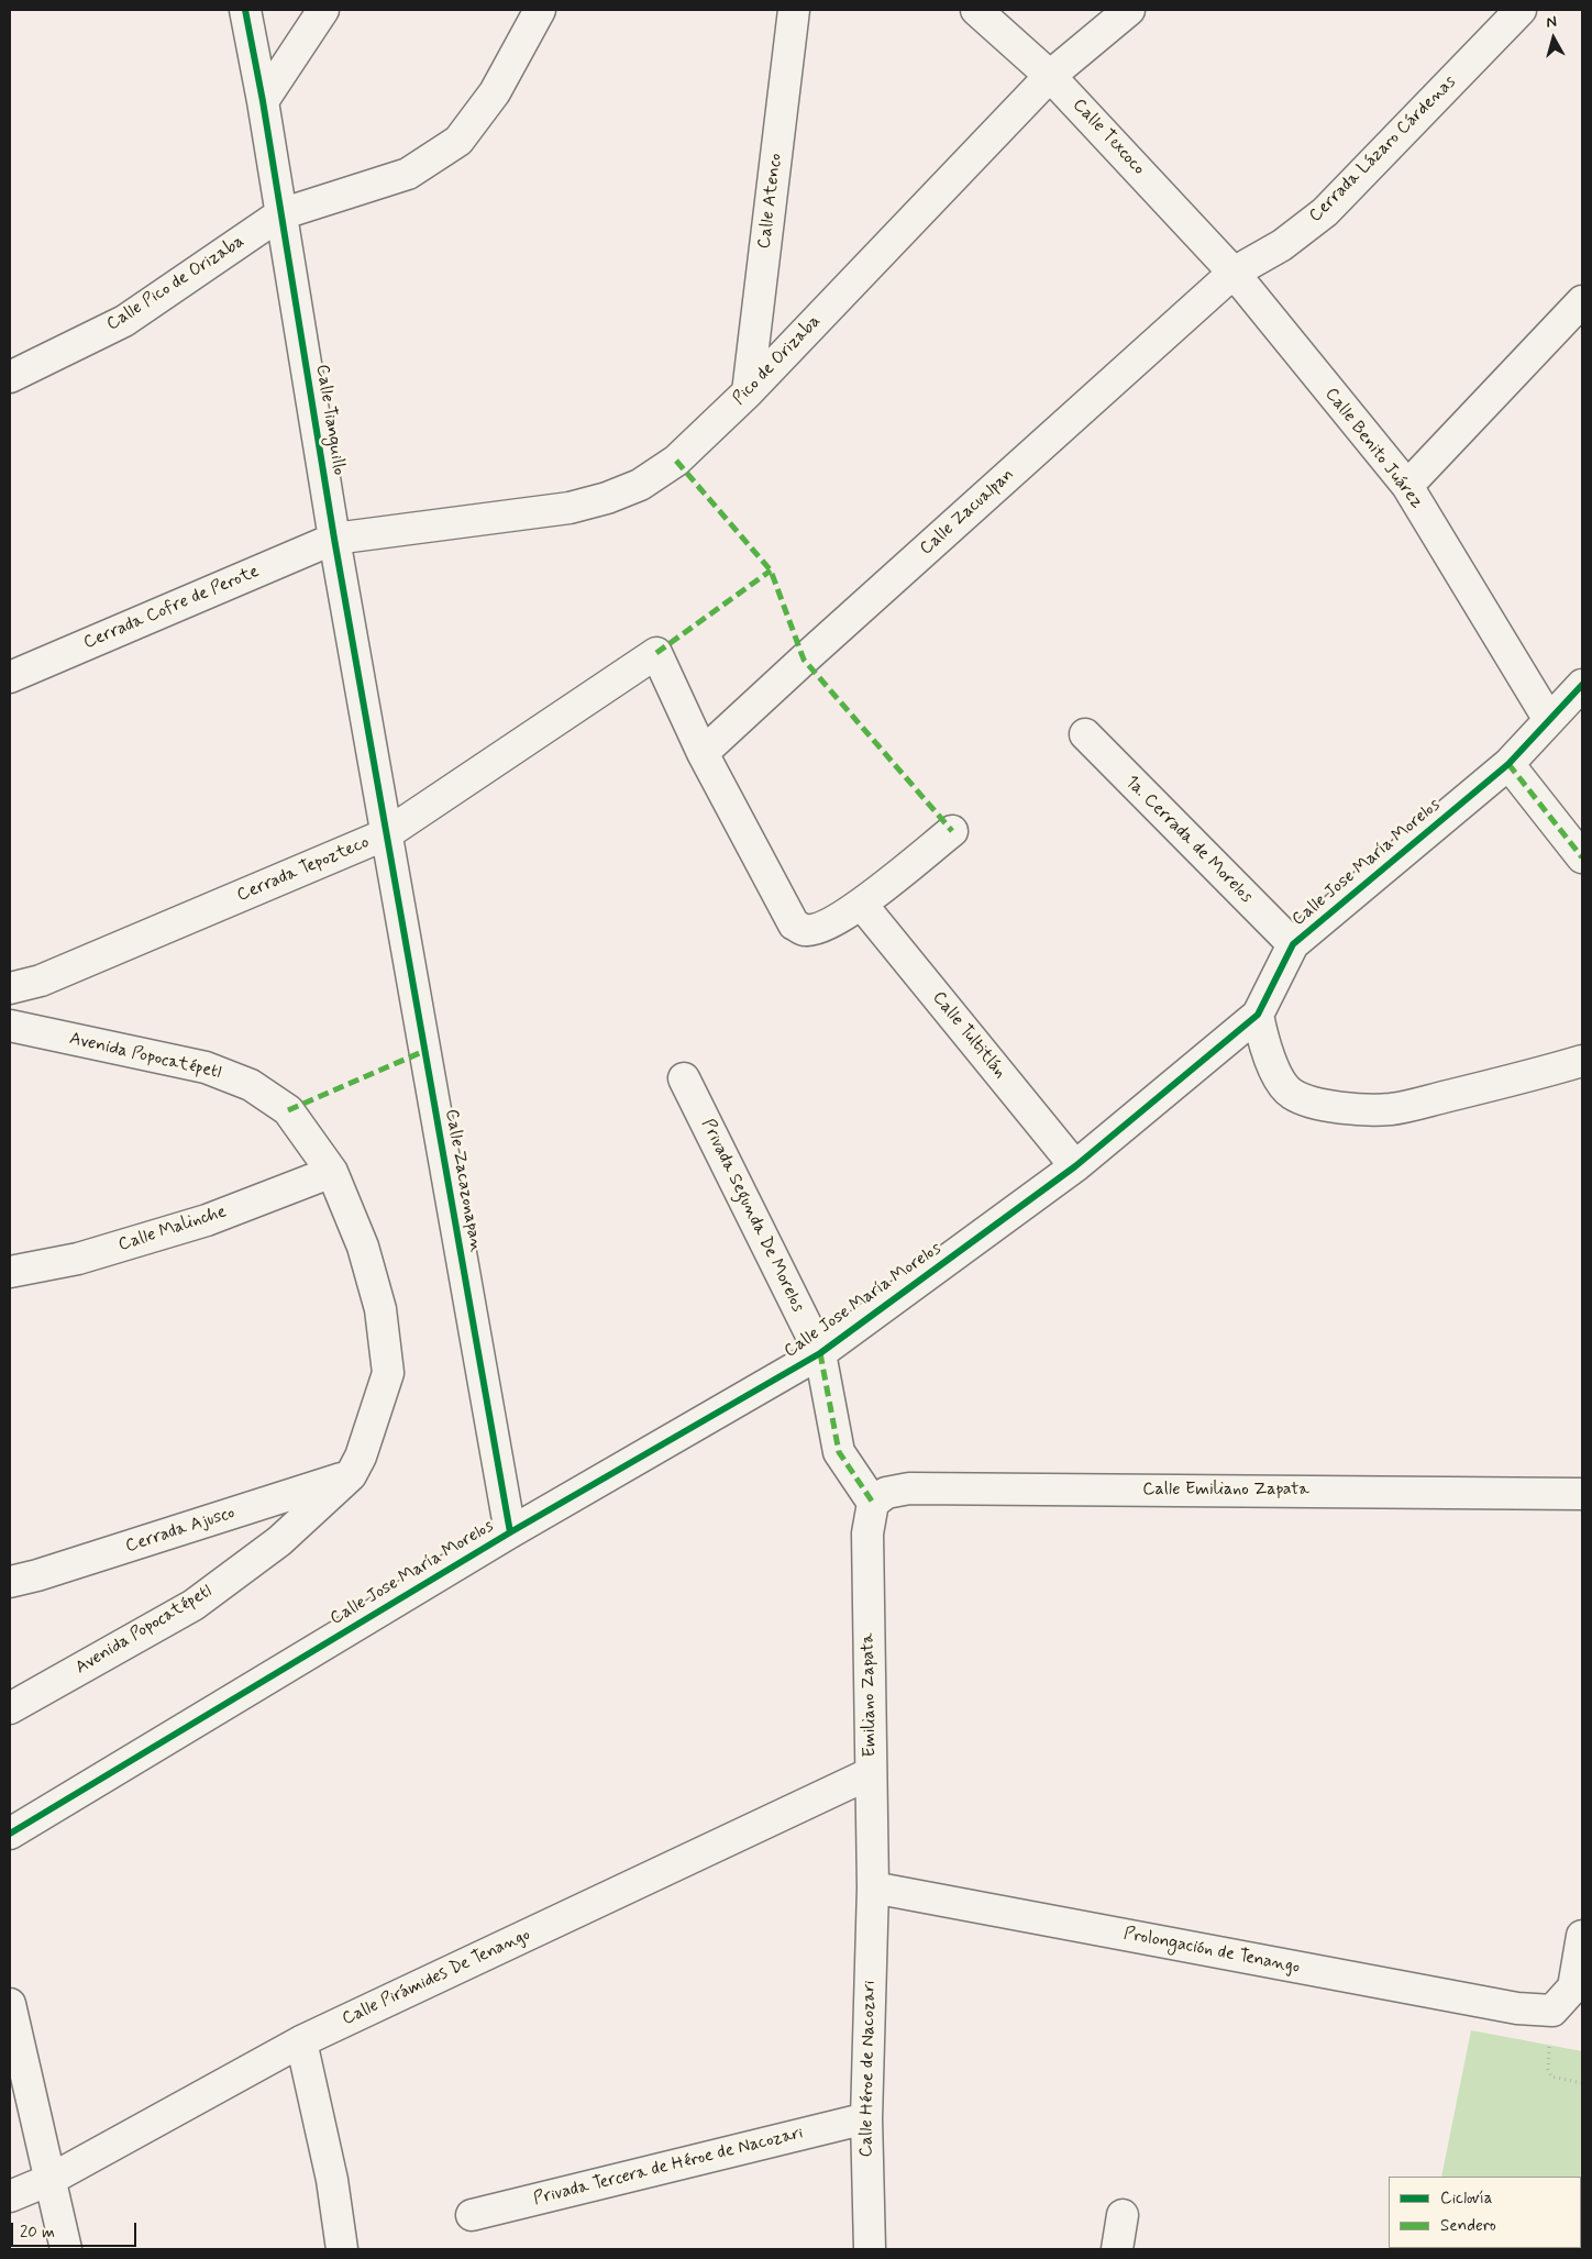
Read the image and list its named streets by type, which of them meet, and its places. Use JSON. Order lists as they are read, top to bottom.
{
  "streets": {
    "street": [
      "Calle Texcoco",
      "Cerrada Lázaro Cárdenas",
      "Calle Atenco",
      "Calle Pico de Orizaba",
      "Pico de Orizaba",
      "Calle Tianguillo",
      "Calle Benito Juárez",
      "Calle Zacualpan",
      "Cerrada Cofre de Perote",
      "1a. Cerrada de Morelos",
      "Calle Jose María Morelos",
      "Cerrada Tepozteco",
      "Calle Tultitlán",
      "Avenida Popocatépetl",
      "Calle Zacazonapan",
      "Privada Segunda De Morelos",
      "Calle Malinche",
      "Calle Emiliano Zapata",
      "Cerrada Ajusco",
      "Emiliano Zapata",
      "Prolongación de Tenango",
      "Calle Pirámides De Tenango",
      "Calle Héroe de Nacozari",
      "Privada Tercera de Héroe de Nacozari"
    ]
  },
  "crossings": [
    ["Calle Texcoco", "Cerrada Lázaro Cárdenas"],
    ["Calle Texcoco", "Pico de Orizaba"],
    ["Calle Texcoco", "Calle Benito Juárez"],
    ["Calle Texcoco", "Calle Zacualpan"],
    ["Cerrada Lázaro Cárdenas", "Calle Benito Juárez"],
    ["Cerrada Lázaro Cárdenas", "Calle Zacualpan"],
    ["Calle Atenco", "Pico de Orizaba"],
    ["Calle Pico de Orizaba", "Calle Tianguillo"],
    ["Pico de Orizaba", "Calle Tianguillo"],
    ["Pico de Orizaba", "Cerrada Cofre de Perote"],
    ["Calle Tianguillo", "Cerrada Cofre de Perote"],
    ["Calle Tianguillo", "Cerrada Tepozteco"],
    ["Calle Tianguillo", "Calle Zacazonapan"],
    ["Calle Benito Juárez", "Calle Zacualpan"],
    ["Calle Benito Juárez", "Calle Jose María Morelos"],
    ["Calle Zacualpan", "Cerrada Tepozteco"],
    ["1a. Cerrada de Morelos", "Calle Jose María Morelos"],
    ["Calle Jose María Morelos", "Calle Tultitlán"],
    ["Calle Jose María Morelos", "Calle Zacazonapan"],
    ["Calle Jose María Morelos", "Privada Segunda De Morelos"],
    ["Cerrada Tepozteco", "Calle Zacazonapan"],
    ["Avenida Popocatépetl", "Calle Malinche"],
    ["Avenida Popocatépetl", "Cerrada Ajusco"],
    ["Calle Emiliano Zapata", "Emiliano Zapata"],
    ["Emiliano Zapata", "Prolongación de Tenango"],
    ["Emiliano Zapata", "Calle Pirámides De Tenango"],
    ["Emiliano Zapata", "Calle Héroe de Nacozari"],
    ["Prolongación de Tenango", "Calle Héroe de Nacozari"],
    ["Calle Héroe de Nacozari", "Privada Tercera de Héroe de Nacozari"]
  ],
  "legend": ["Ciclovía", "Sendero"],
  "scale_bar": "20 m",
  "north": "top"
}
